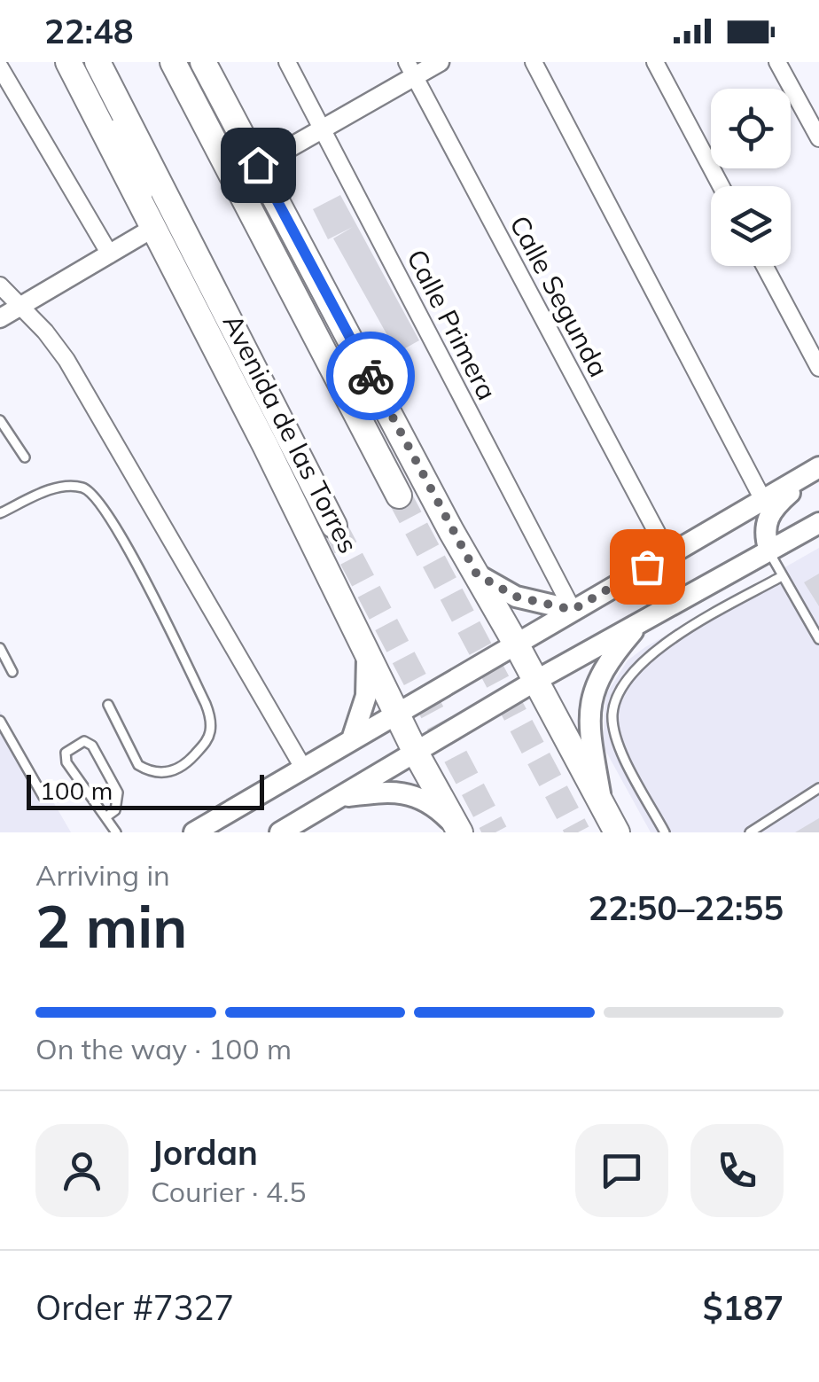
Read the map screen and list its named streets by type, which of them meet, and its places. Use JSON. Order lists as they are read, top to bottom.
{
  "streets": {
    "main road": ["Avenida de las Torres"],
    "street": ["Calle Segunda", "Calle Primera"]
  },
  "scale_bar": "100 m",
  "page": {
    "status": "22:48",
    "scale": "100 m",
    "heading": ["2 min", "Arriving in", "22:50–22:55"],
    "panel": [
      "Jordan",
      "Courier · 4.5",
      "Order #7327",
      "$187"
    ],
    "bar": "On the way · 100 m"
  }
}
